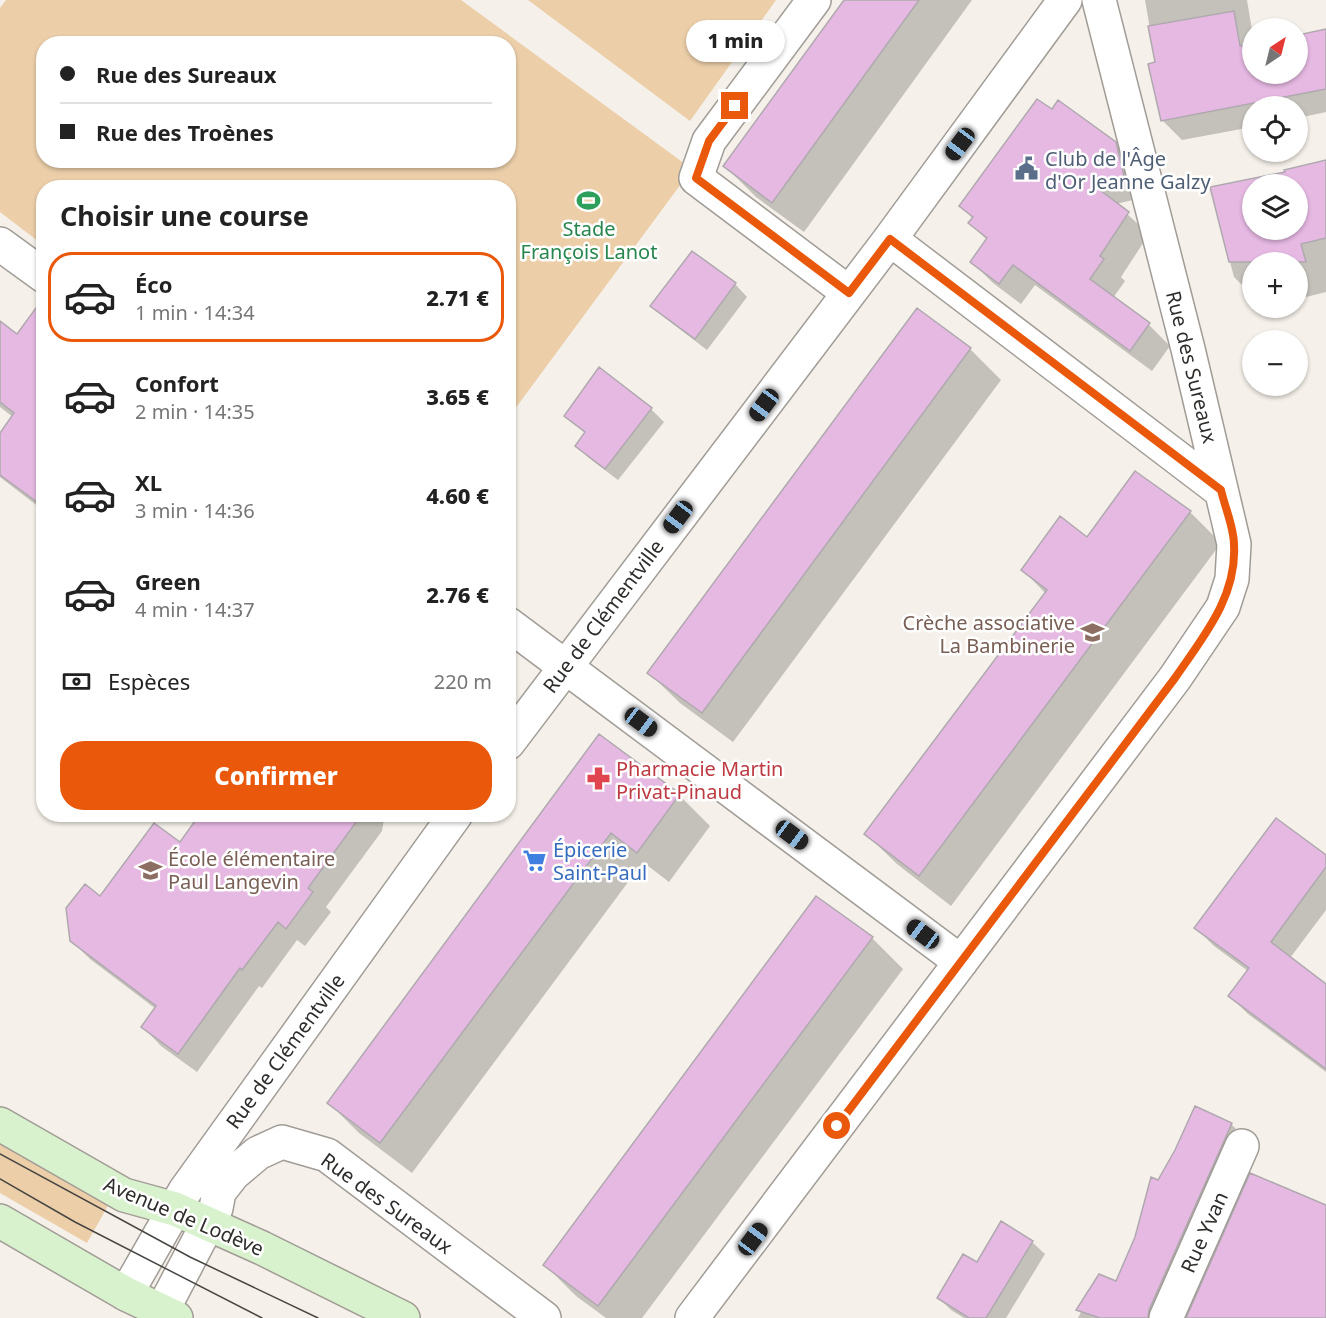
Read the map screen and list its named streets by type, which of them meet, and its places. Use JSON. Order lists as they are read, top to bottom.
{
  "streets": {
    "street": [
      "Rue des Sureaux",
      "Rue de Clémentville",
      "Avenue de Lodève",
      "Rue Yvan"
    ]
  },
  "crossings": [
    ["Rue des Sureaux", "Avenue de Lodève"],
    ["Rue de Clémentville", "Avenue de Lodève"]
  ],
  "places": {
    "public building": ["Club de l'Âge d'Or Jeanne Galzy"],
    "sports": ["Stade François Lanot"],
    "school or university": ["Crèche associative La Bambinerie", "École élémentaire Paul Langevin"],
    "pharmacy": ["Pharmacie Martin Privat-Pinaud"],
    "supermarket": ["Épicerie Saint-Paul"]
  },
  "north": "top right",
  "page": {
    "map_buttons": ["+", "−"],
    "bubble": "1 min",
    "banner": ["Rue des Sureaux", "Rue des Troènes"],
    "heading": "Choisir une course",
    "list": [
      {
        "name": "Éco",
        "note": "1 min · 14:34",
        "value": "2.71 €"
      },
      {
        "name": "Confort",
        "note": "2 min · 14:35",
        "value": "3.65 €"
      },
      {
        "name": "XL",
        "note": "3 min · 14:36",
        "value": "4.60 €"
      },
      {
        "name": "Green",
        "note": "4 min · 14:37",
        "value": "2.76 €"
      }
    ],
    "pay": ["Espèces", "220 m"],
    "buttons": "Confirmer"
  }
}
